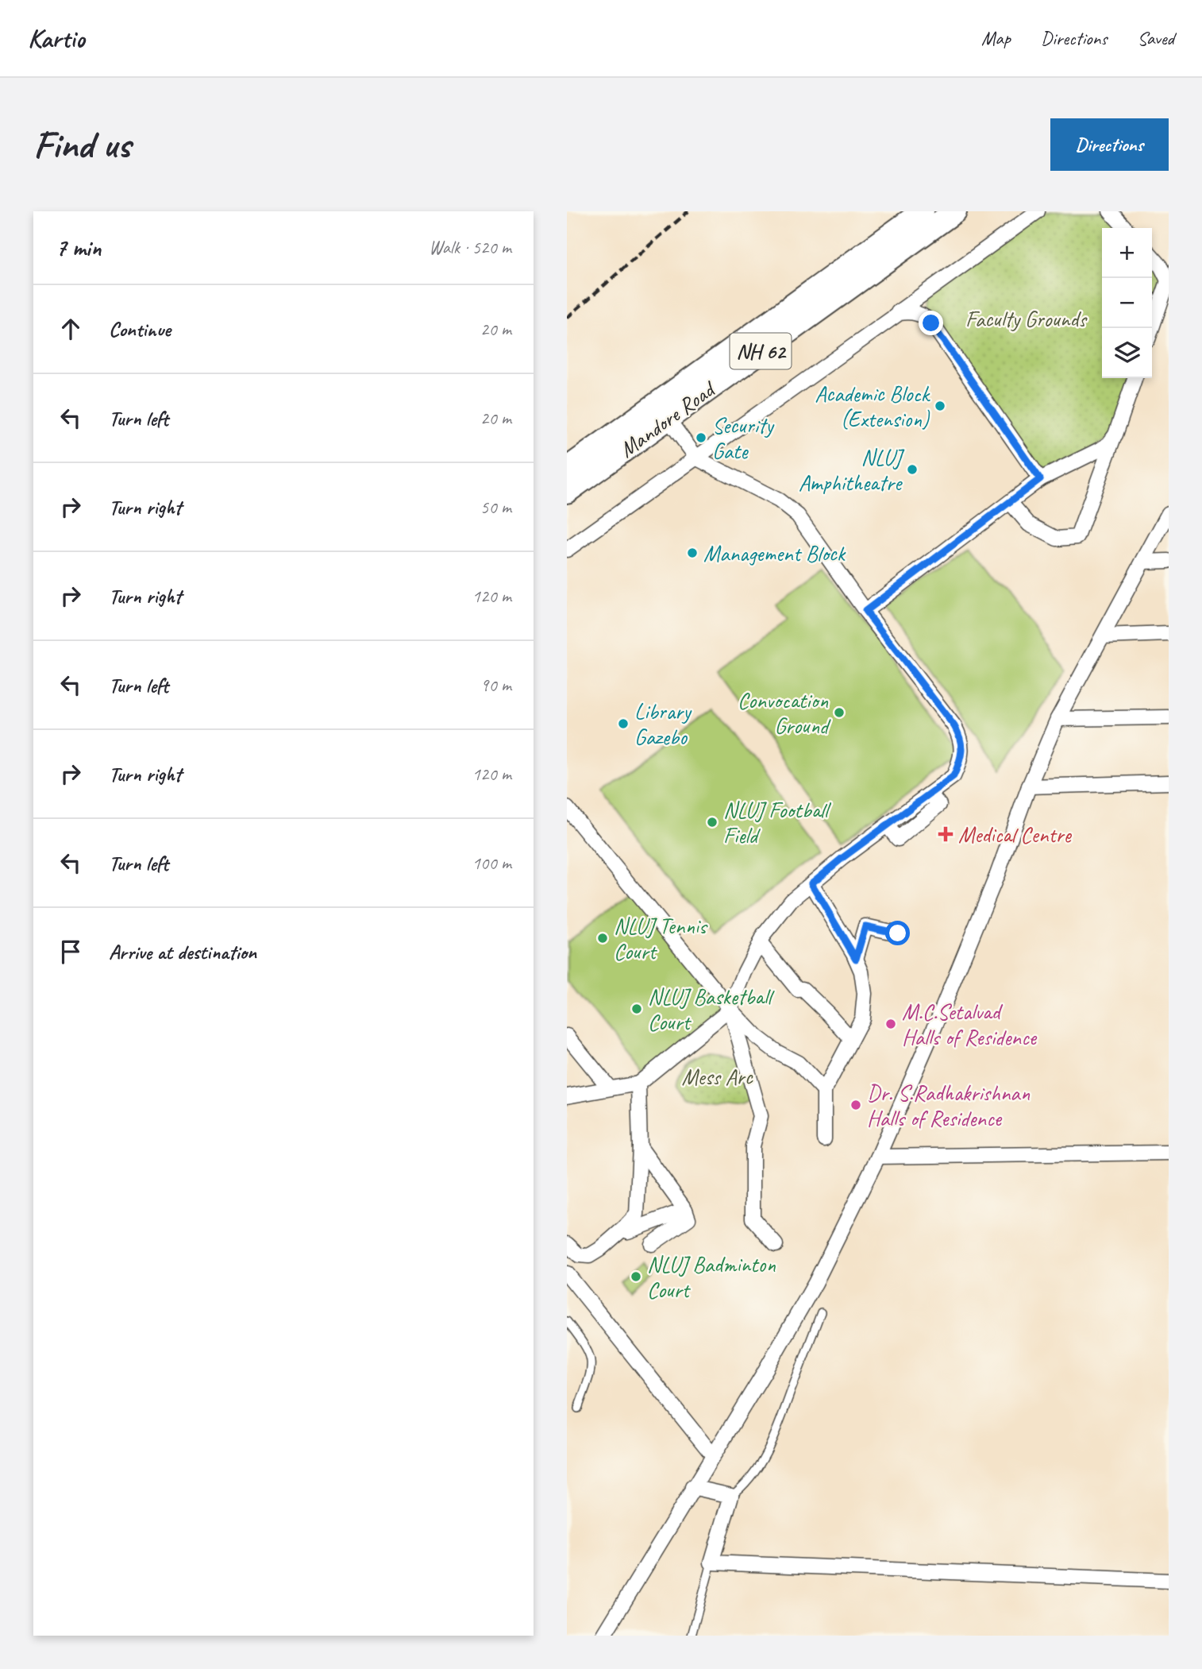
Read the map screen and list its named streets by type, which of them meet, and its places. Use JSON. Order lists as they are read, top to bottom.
{
  "streets": {
    "highway": ["NH 62", "Mandore Road"]
  },
  "parks": ["Faculty Grounds", "Mess Arc"],
  "places": {
    "other": [
      "Academic Block (Extension)",
      "Security Gate",
      "NLUJ Amphitheatre",
      "Management Block",
      "Convocation Ground",
      "Library Gazebo",
      "NLUJ Football Field",
      "NLUJ Tennis Court",
      "NLUJ Basketball Court",
      "M.C.Setalvad Halls of Residence",
      "Dr. S.Radhakrishnan Halls of Residence",
      "NLUJ Badminton Court"
    ],
    "health": ["Medical Centre"]
  },
  "page": {
    "header": "Kartio",
    "nav": ["Map", "Directions", "Saved"],
    "buttons": "Directions",
    "title": "Find us",
    "heading": ["7 min", "Walk · 520 m"],
    "map_buttons": ["+", "−"],
    "list": [
      ["Continue", "20 m"],
      ["Turn left", "20 m"],
      ["Turn right", "50 m"],
      ["Turn right", "120 m"],
      ["Turn left", "90 m"],
      ["Turn right", "120 m"],
      ["Turn left", "100 m"],
      "Arrive at destination"
    ]
  }
}
